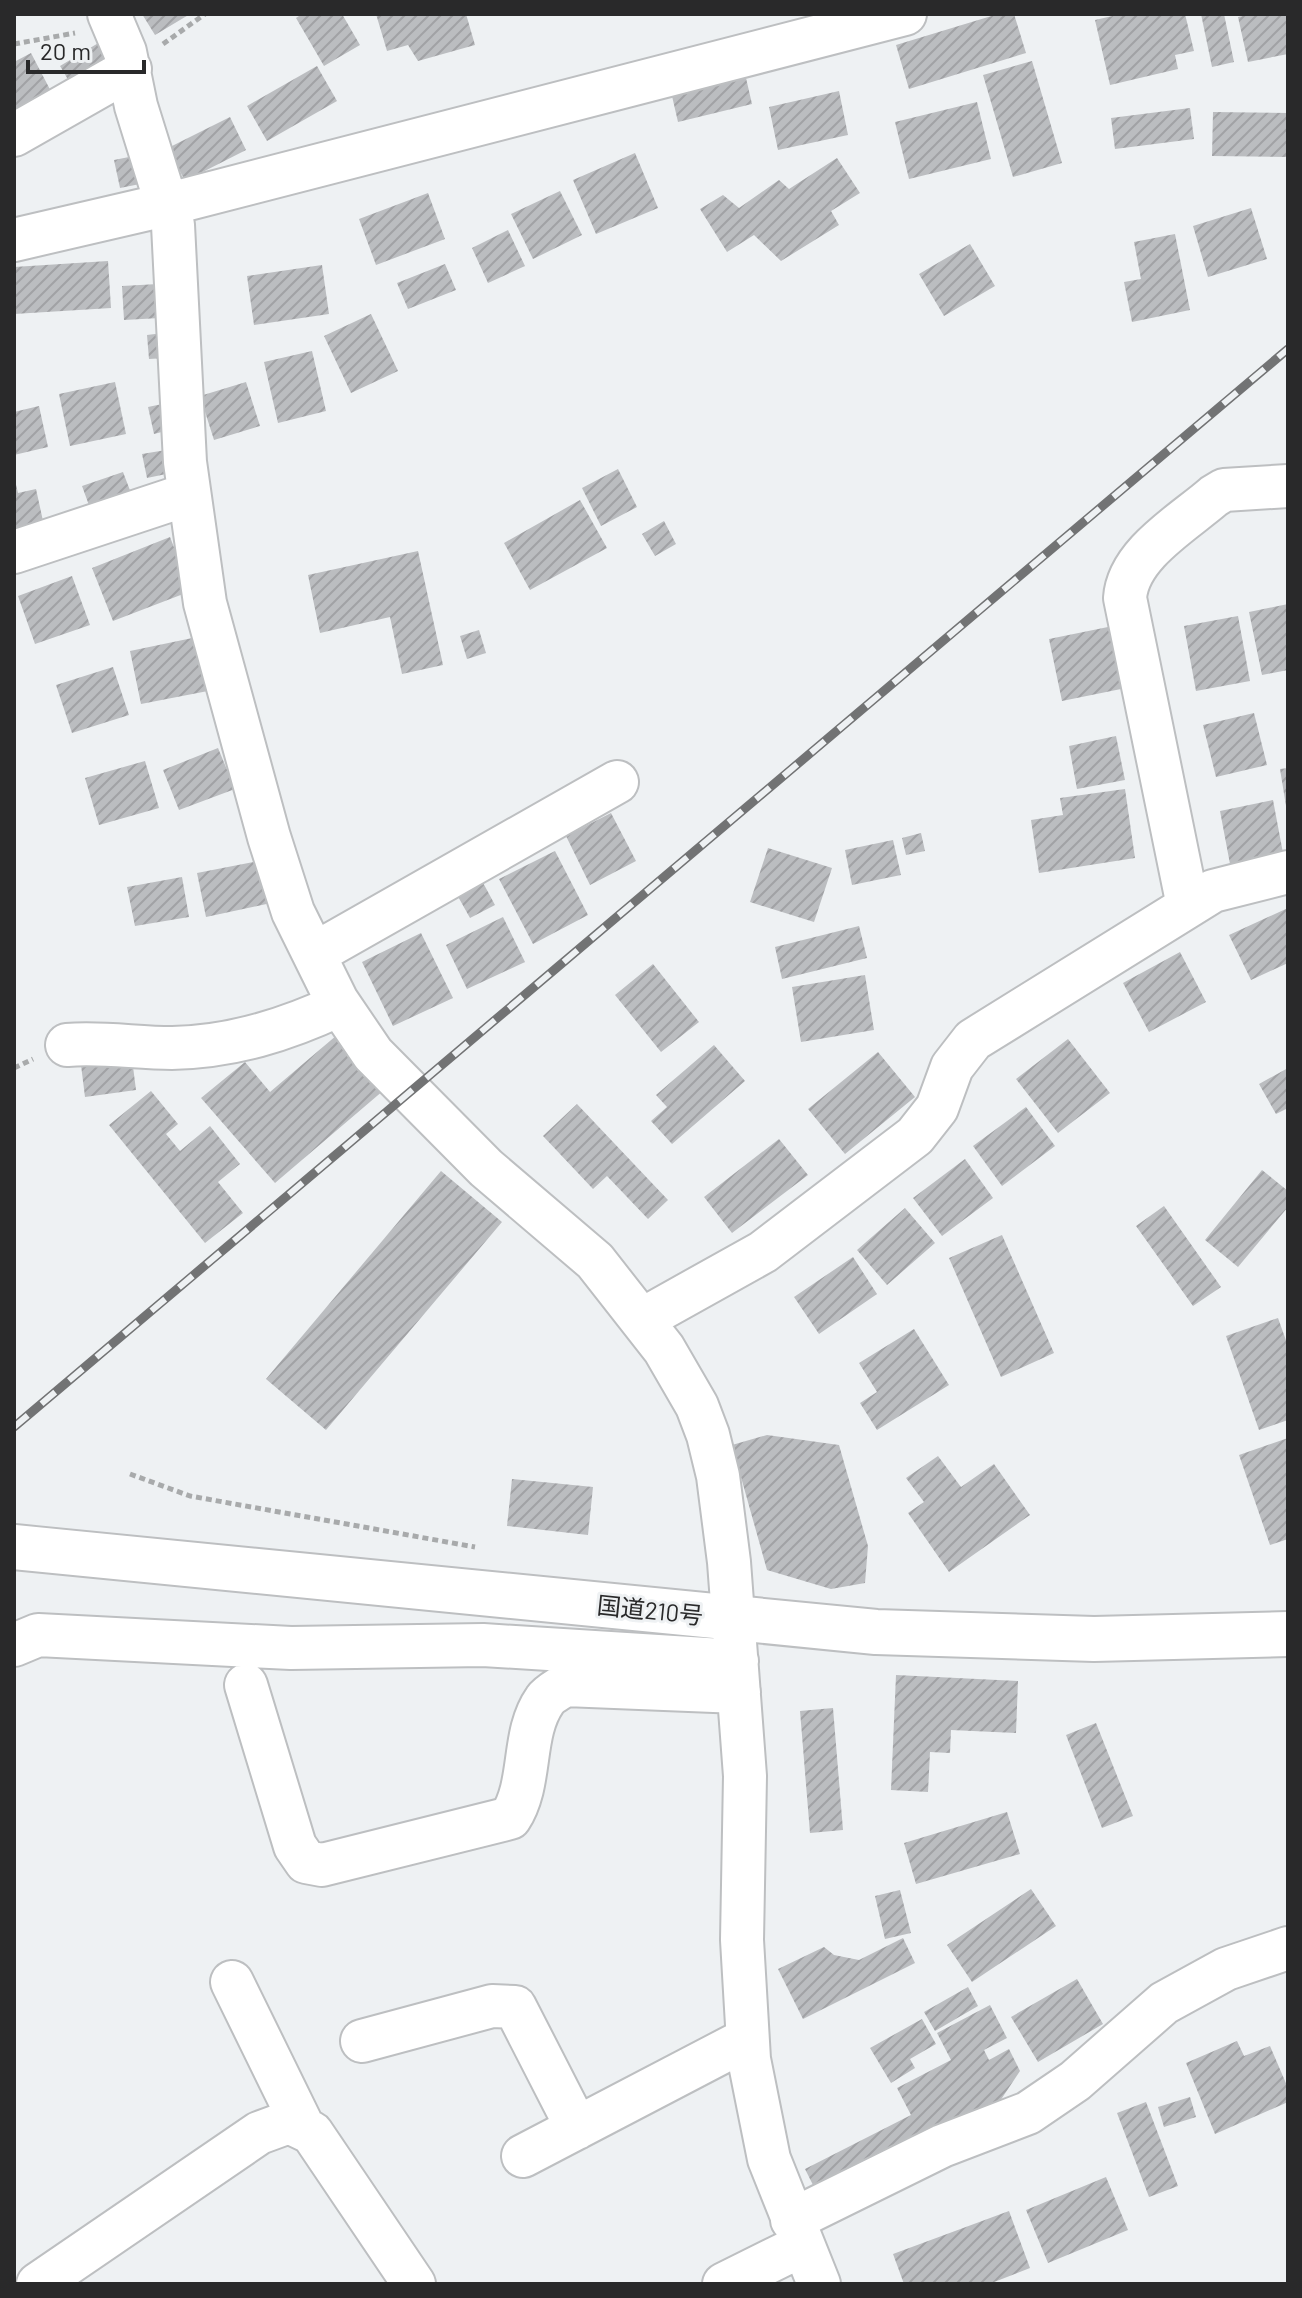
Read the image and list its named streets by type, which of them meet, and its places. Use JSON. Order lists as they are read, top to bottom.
{
  "streets": {
    "highway": ["国道210号"]
  },
  "scale_bar": "20 m"
}
